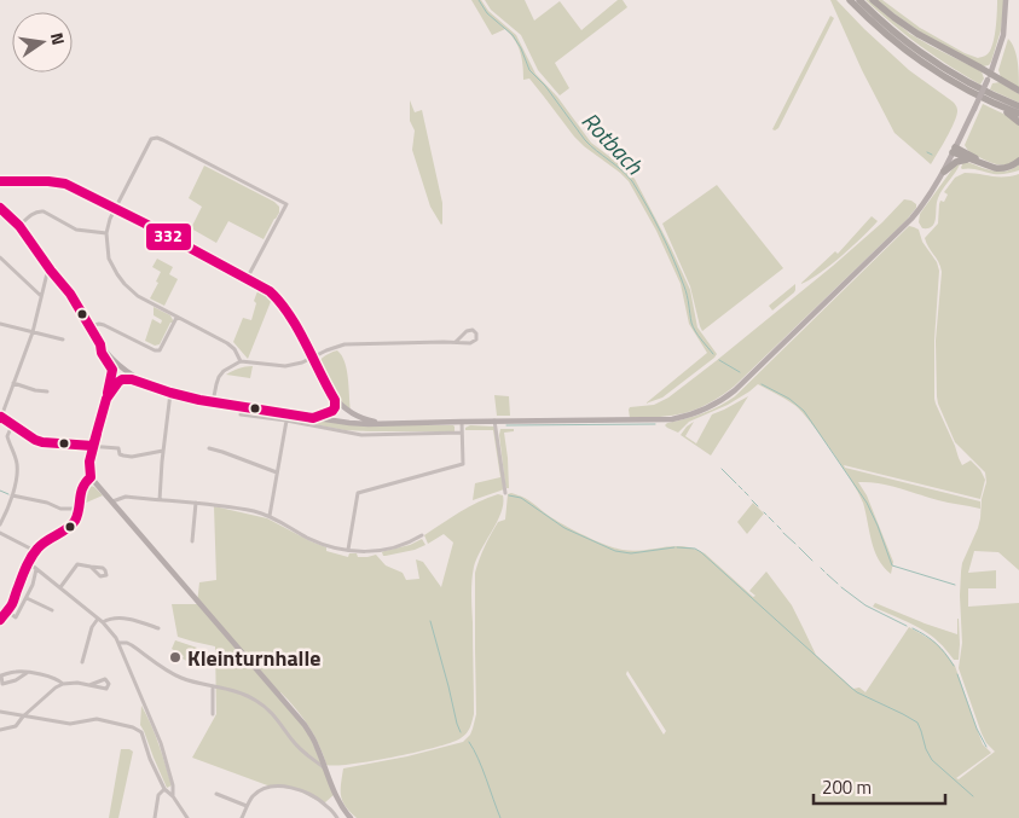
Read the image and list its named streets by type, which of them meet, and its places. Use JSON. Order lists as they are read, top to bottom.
{
  "water": ["Rotbach"],
  "places": ["Kleinturnhalle"],
  "lines": ["transit line 332"],
  "scale_bar": "200 m",
  "north": "right"
}
